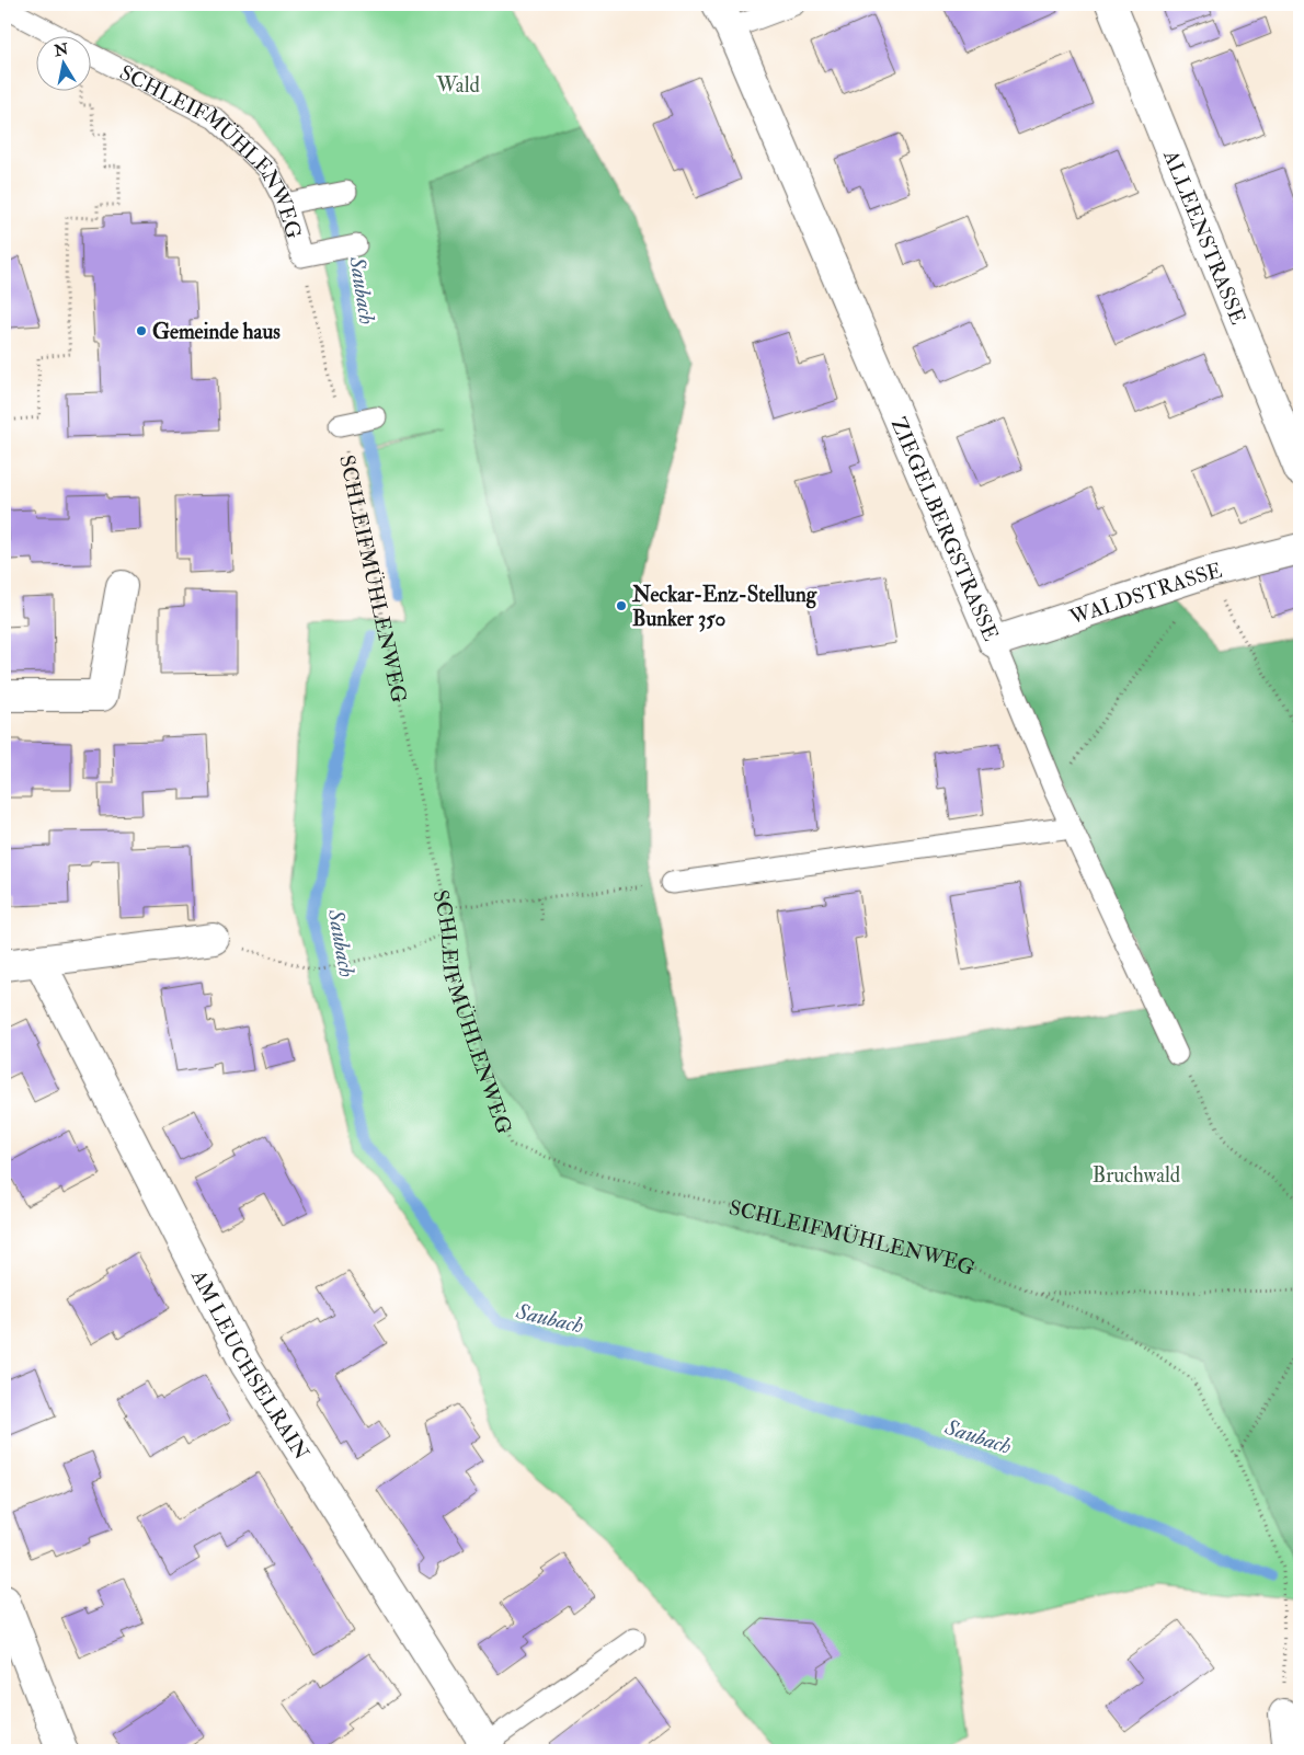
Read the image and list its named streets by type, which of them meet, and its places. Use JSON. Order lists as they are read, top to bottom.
{
  "streets": {
    "street": [
      "ALLEENSTRASSE",
      "ZIEGELBERGSTRASSE",
      "WALDSTRASSE",
      "AM LEUCHSELRAIN"
    ],
    "lane": ["SCHLEIFMÜHLENWEG"]
  },
  "crossings": [
    ["ZIEGELBERGSTRASSE", "WALDSTRASSE"]
  ],
  "water": ["Saubach"],
  "parks": ["Wald", "Bruchwald"],
  "places": ["Gemeinde haus", "Neckar-Enz-Stellung Bunker 350"],
  "north": "top"
}
